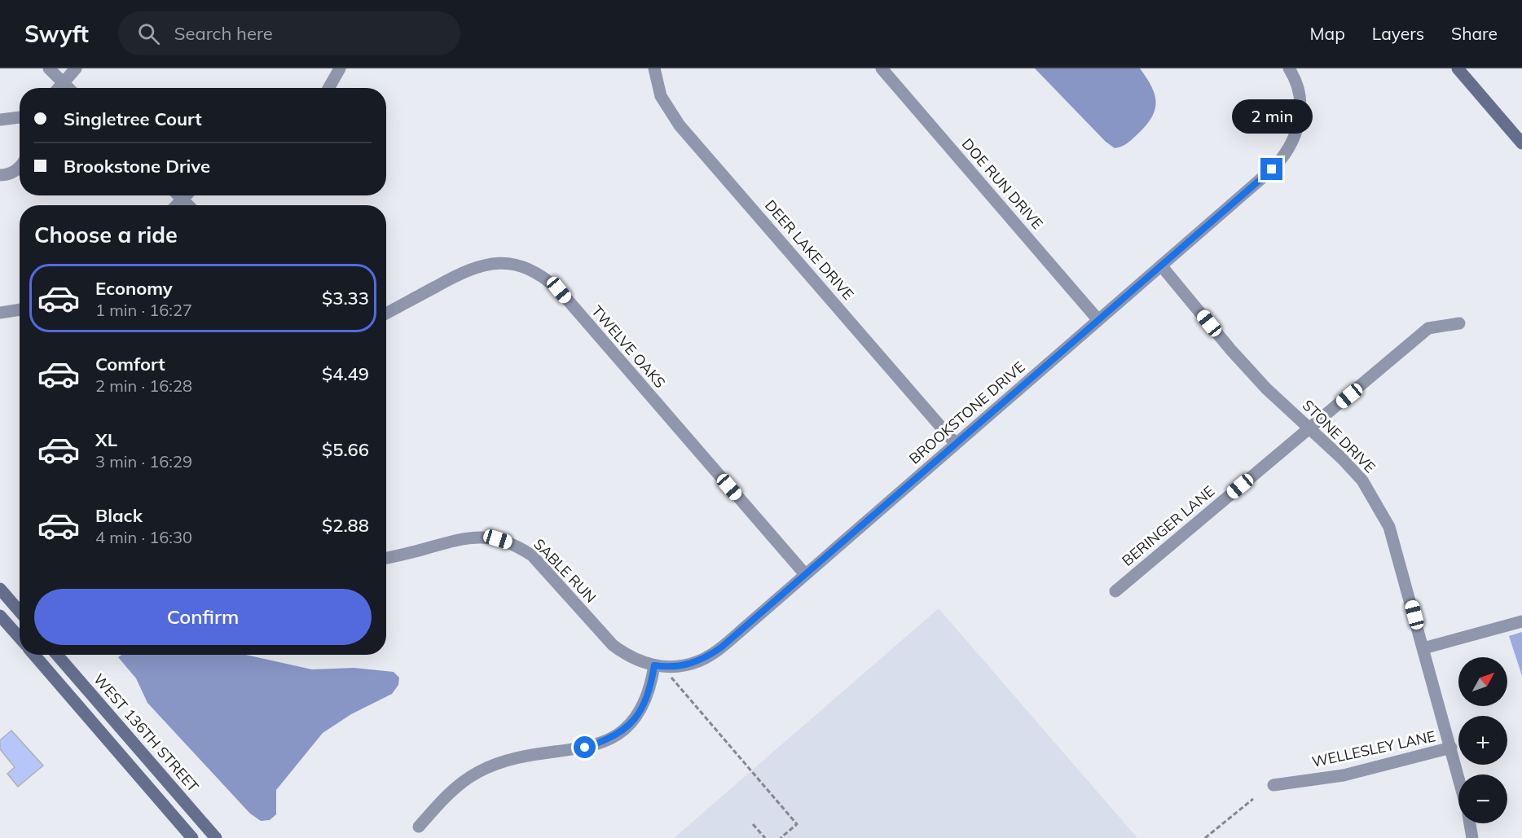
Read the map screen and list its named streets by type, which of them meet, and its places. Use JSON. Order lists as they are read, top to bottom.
{
  "streets": {
    "street": [
      "DOE RUN DRIVE",
      "DEER LAKE DRIVE",
      "TWELVE OAKS",
      "BROOKSTONE DRIVE",
      "STONE DRIVE",
      "BERINGER LANE",
      "SABLE RUN",
      "WEST 136TH STREET",
      "WELLESLEY LANE"
    ]
  },
  "crossings": [
    ["DOE RUN DRIVE", "BROOKSTONE DRIVE"],
    ["DEER LAKE DRIVE", "BROOKSTONE DRIVE"],
    ["TWELVE OAKS", "BROOKSTONE DRIVE"],
    ["BROOKSTONE DRIVE", "STONE DRIVE"],
    ["BROOKSTONE DRIVE", "SABLE RUN"],
    ["STONE DRIVE", "BERINGER LANE"],
    ["STONE DRIVE", "WELLESLEY LANE"]
  ],
  "north": "top right",
  "page": {
    "header": "Swyft",
    "search": "Search here",
    "nav": ["Map", "Layers", "Share"],
    "banner": ["Singletree Court", "Brookstone Drive"],
    "bubble": "2 min",
    "heading": "Choose a ride",
    "list": [
      {
        "name": "Economy",
        "note": "1 min · 16:27",
        "value": "$3.33"
      },
      {
        "name": "Comfort",
        "note": "2 min · 16:28",
        "value": "$4.49"
      },
      {
        "name": "XL",
        "note": "3 min · 16:29",
        "value": "$5.66"
      },
      {
        "name": "Black",
        "note": "4 min · 16:30",
        "value": "$2.88"
      }
    ],
    "buttons": "Confirm",
    "map_buttons": ["+", "−"]
  }
}
